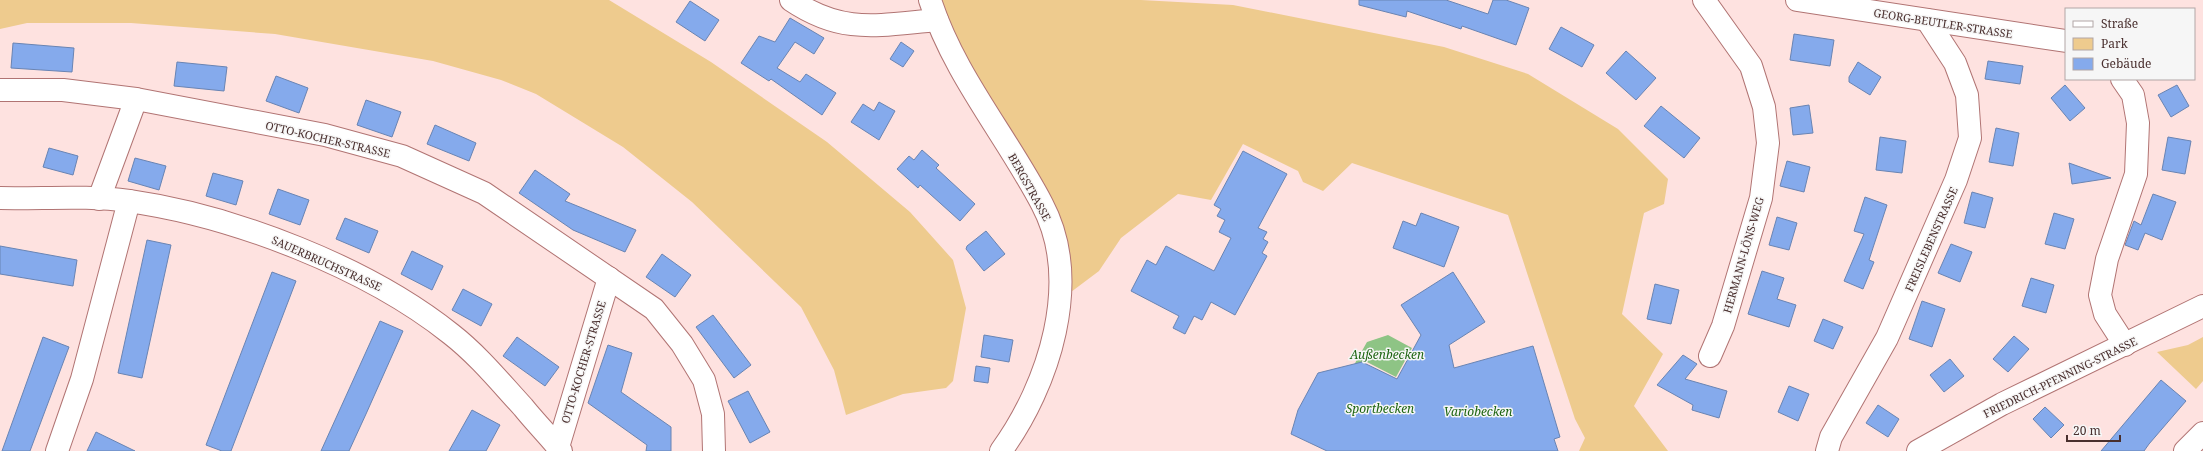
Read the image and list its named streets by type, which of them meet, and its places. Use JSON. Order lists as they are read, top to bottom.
{
  "streets": {
    "street": [
      "GEORG-BEUTLER-STRASSE",
      "OTTO-KOCHER-STRASSE",
      "BERGSTRASSE",
      "FREISLEBENSTRASSE",
      "HERMANN-LÖNS-WEG",
      "SAUERBRUCHSTRASSE",
      "FRIEDRICH-PFENNING-STRASSE"
    ]
  },
  "crossings": [
    ["GEORG-BEUTLER-STRASSE", "FREISLEBENSTRASSE"],
    ["OTTO-KOCHER-STRASSE", "SAUERBRUCHSTRASSE"]
  ],
  "water": ["Außenbecken", "Sportbecken", "Variobecken"],
  "legend": ["Straße", "Park", "Gebäude"],
  "scale_bar": "20 m"
}
